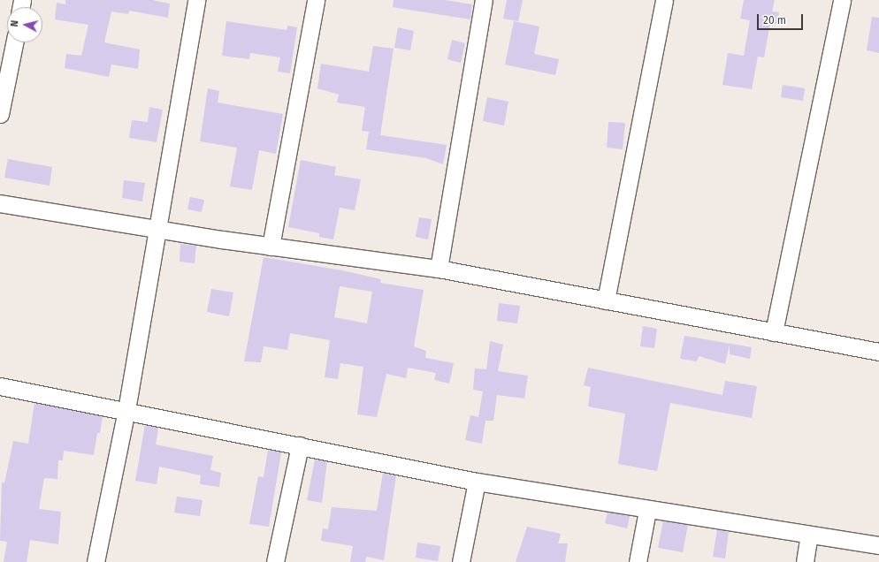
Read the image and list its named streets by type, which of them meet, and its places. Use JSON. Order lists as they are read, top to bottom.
{
  "scale_bar": "20 m",
  "north": "left"
}
